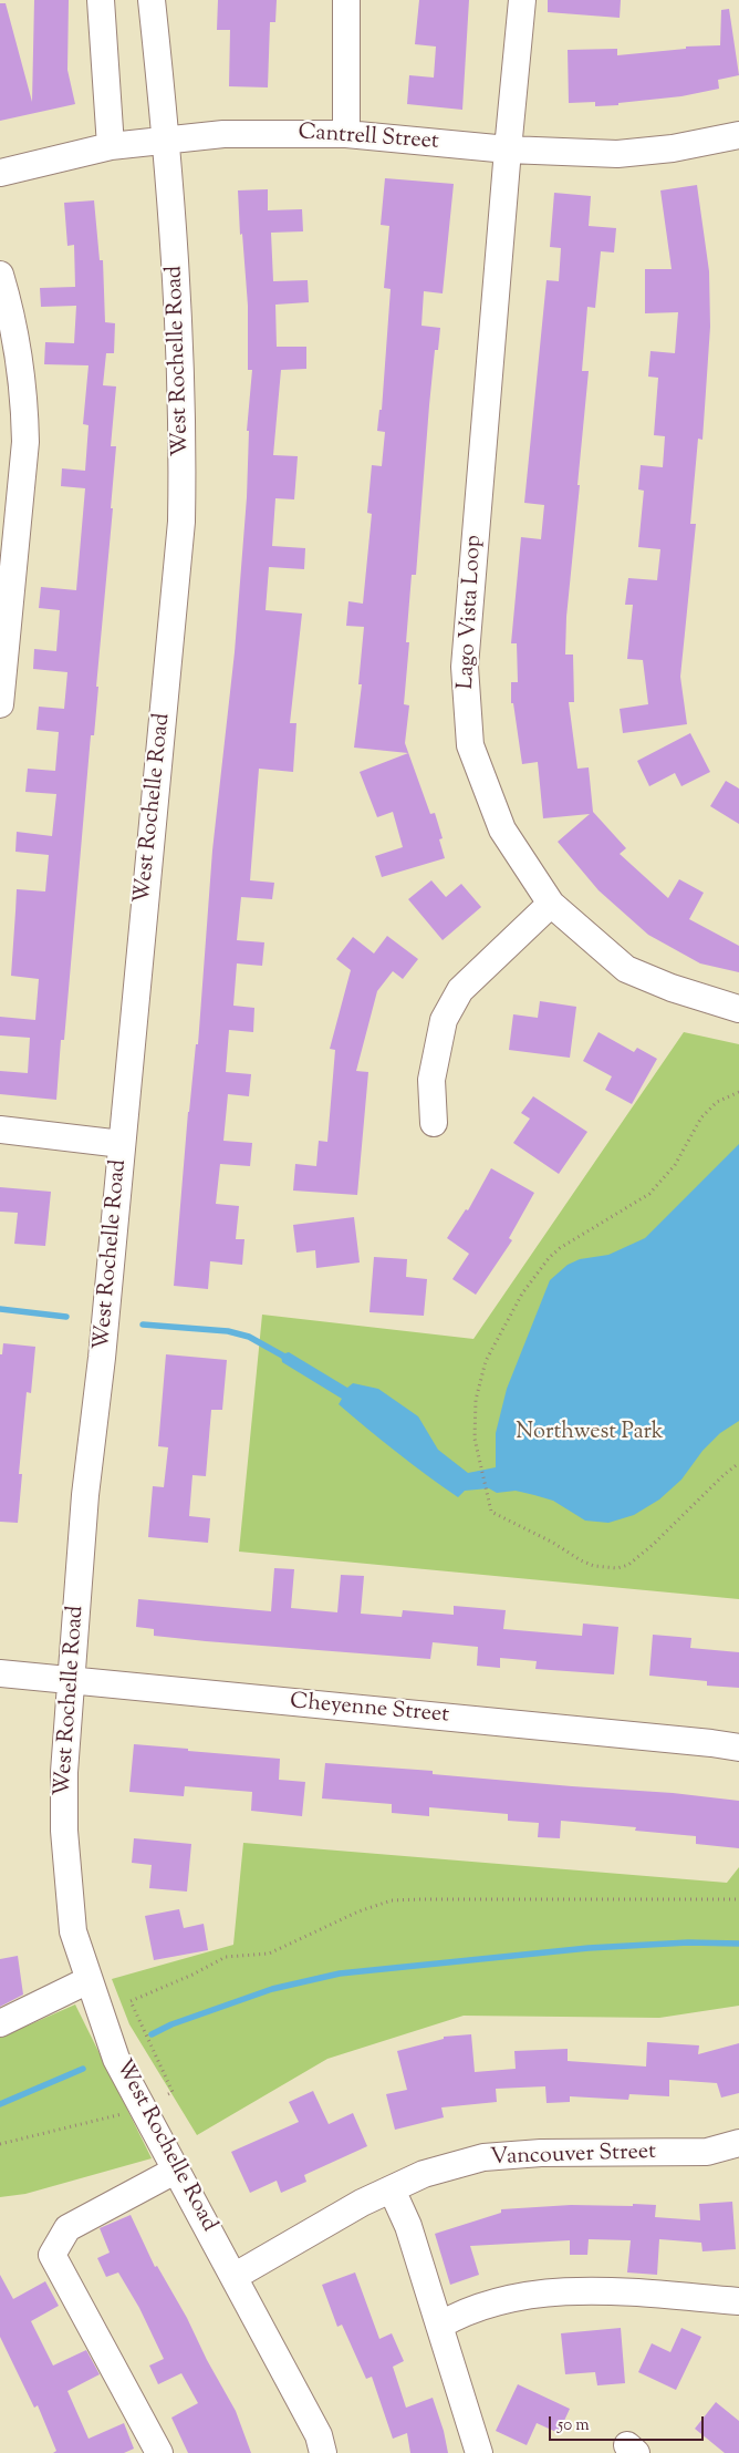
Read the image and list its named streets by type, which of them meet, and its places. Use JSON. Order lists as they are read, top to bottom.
{
  "streets": {
    "street": [
      "Cantrell Street",
      "West Rochelle Road",
      "Lago Vista Loop",
      "Cheyenne Street",
      "Vancouver Street"
    ]
  },
  "crossings": [
    ["Cantrell Street", "West Rochelle Road"],
    ["Cantrell Street", "Lago Vista Loop"],
    ["West Rochelle Road", "Cheyenne Street"],
    ["West Rochelle Road", "Vancouver Street"]
  ],
  "parks": ["Northwest Park"],
  "scale_bar": "50 m"
}
